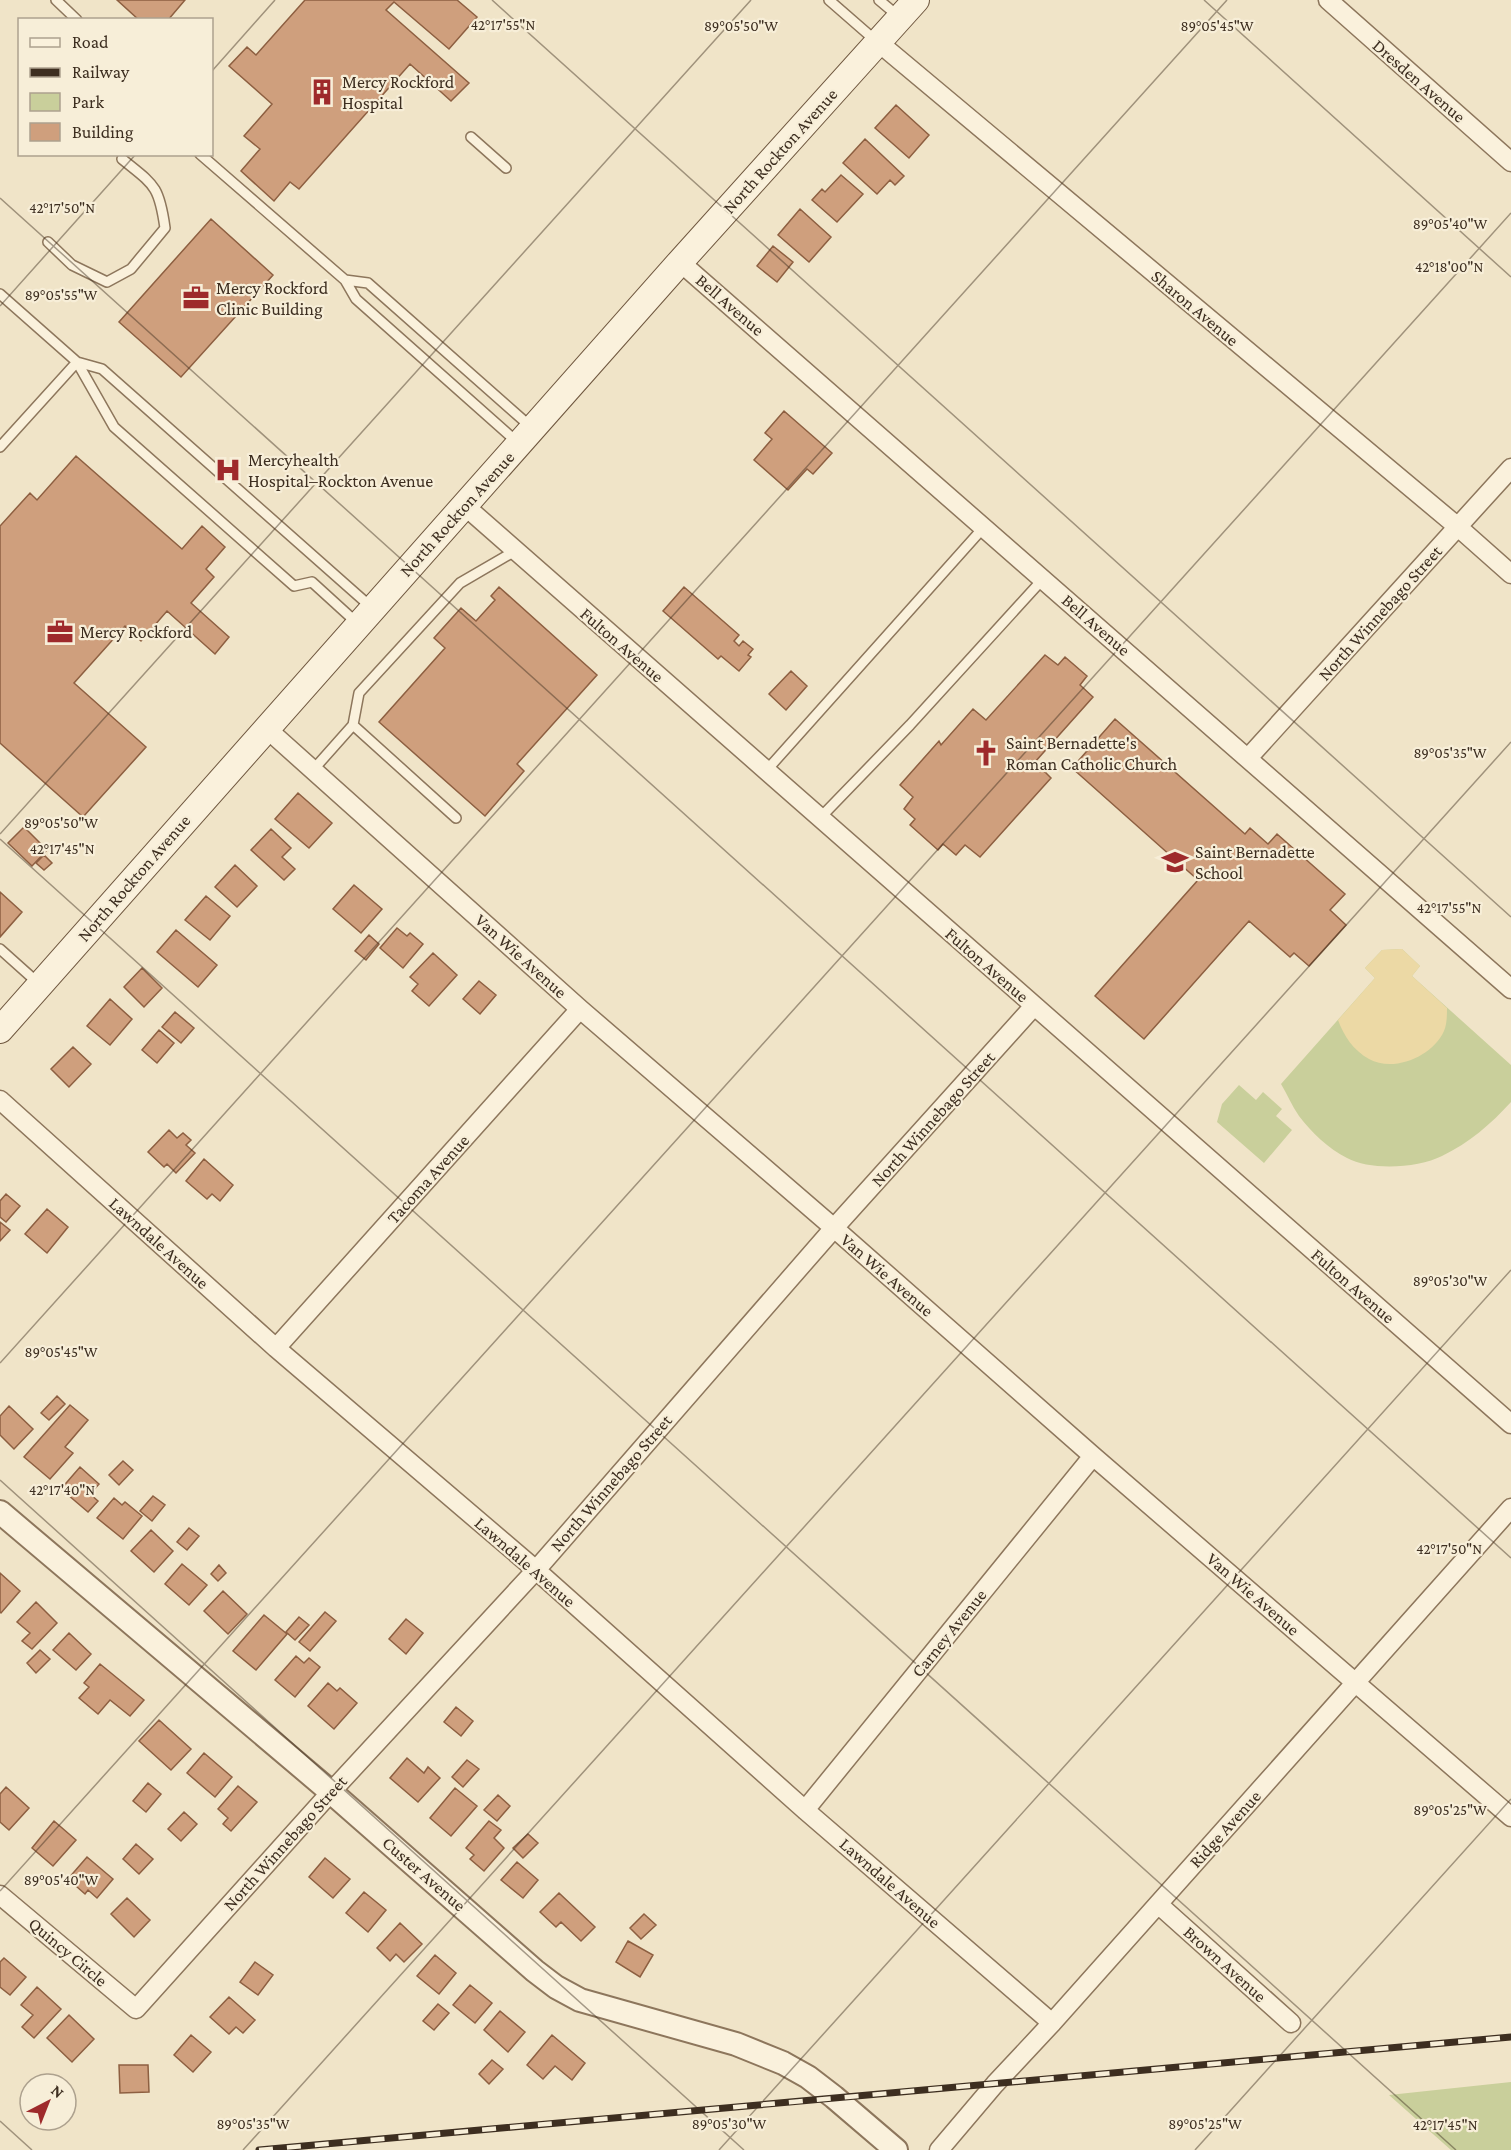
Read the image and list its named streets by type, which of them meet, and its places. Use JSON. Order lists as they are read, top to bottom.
{
  "streets": {
    "main road": ["North Rockton Avenue"],
    "street": [
      "Dresden Avenue",
      "Bell Avenue",
      "Sharon Avenue",
      "North Winnebago Street",
      "Fulton Avenue",
      "Van Wie Avenue",
      "Tacoma Avenue",
      "Lawndale Avenue",
      "Carney Avenue",
      "Ridge Avenue",
      "Custer Avenue",
      "Quincy Circle",
      "Brown Avenue"
    ]
  },
  "crossings": [
    ["North Rockton Avenue", "Bell Avenue"],
    ["North Rockton Avenue", "Sharon Avenue"],
    ["North Rockton Avenue", "Fulton Avenue"],
    ["North Rockton Avenue", "Van Wie Avenue"],
    ["Bell Avenue", "North Winnebago Street"],
    ["Sharon Avenue", "North Winnebago Street"],
    ["North Winnebago Street", "Fulton Avenue"],
    ["North Winnebago Street", "Van Wie Avenue"],
    ["North Winnebago Street", "Lawndale Avenue"],
    ["North Winnebago Street", "Custer Avenue"],
    ["North Winnebago Street", "Quincy Circle"],
    ["Van Wie Avenue", "Tacoma Avenue"],
    ["Van Wie Avenue", "Carney Avenue"],
    ["Van Wie Avenue", "Ridge Avenue"],
    ["Tacoma Avenue", "Lawndale Avenue"],
    ["Lawndale Avenue", "Carney Avenue"],
    ["Lawndale Avenue", "Ridge Avenue"],
    ["Ridge Avenue", "Brown Avenue"]
  ],
  "places": {
    "building": ["Mercy Rockford Hospital"],
    "office": ["Mercy Rockford Clinic Building", "Mercy Rockford"],
    "hospital": ["Mercyhealth Hospital–Rockton Avenue"],
    "church": ["Saint Bernadette's Roman Catholic Church"],
    "school or university": ["Saint Bernadette School"]
  },
  "legend": [
    "Road",
    "Railway",
    "Park",
    "Building"
  ],
  "north": "top right",
  "coordinates": [
    "42°17'55\"N",
    "89°05'50\"W",
    "89°05'45\"W",
    "42°17'50\"N",
    "89°05'40\"W",
    "42°18'00\"N",
    "89°05'55\"W",
    "89°05'35\"W",
    "42°17'45\"N",
    "89°05'30\"W",
    "42°17'40\"N",
    "89°05'25\"W"
  ]
}
